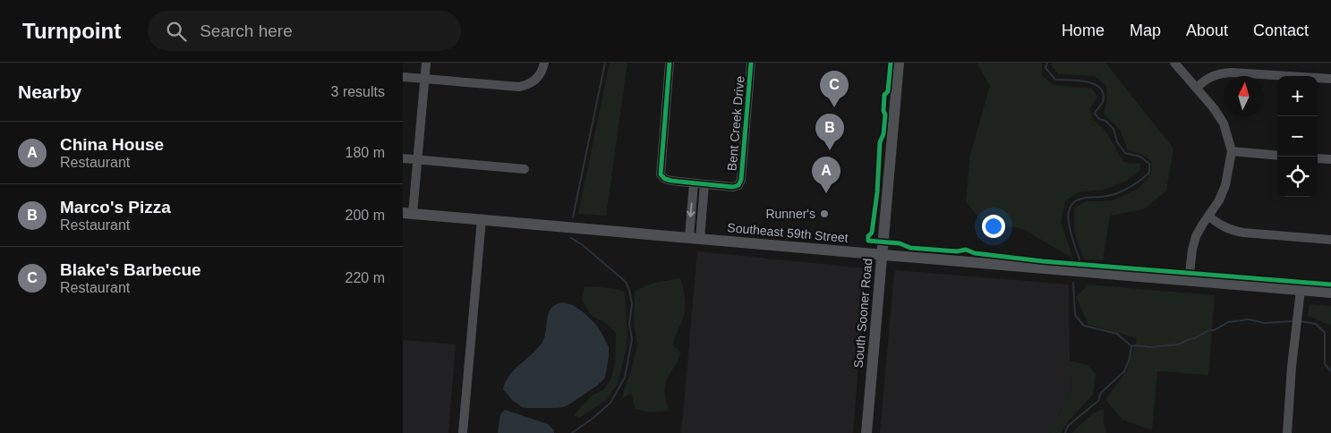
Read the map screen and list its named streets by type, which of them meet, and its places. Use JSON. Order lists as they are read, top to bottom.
{
  "streets": {
    "main road": ["Southeast 59th Street", "South Sooner Road"],
    "street": ["Bent Creek Drive"]
  },
  "crossings": [
    ["Southeast 59th Street", "South Sooner Road"]
  ],
  "places": ["Runner's"],
  "north": "top",
  "page": {
    "header": "Turnpoint",
    "search": "Search here",
    "nav": [
      "Home",
      "Map",
      "About",
      "Contact"
    ],
    "heading": ["Nearby", "3 results"],
    "pins": ["C", "B", "A"],
    "map_buttons": ["+", "−"],
    "list": [
      {
        "mark": "A",
        "name": "China House",
        "note": "Restaurant",
        "value": "180 m"
      },
      {
        "mark": "B",
        "name": "Marco's Pizza",
        "note": "Restaurant",
        "value": "200 m"
      },
      {
        "mark": "C",
        "name": "Blake's Barbecue",
        "note": "Restaurant",
        "value": "220 m"
      }
    ]
  }
}
